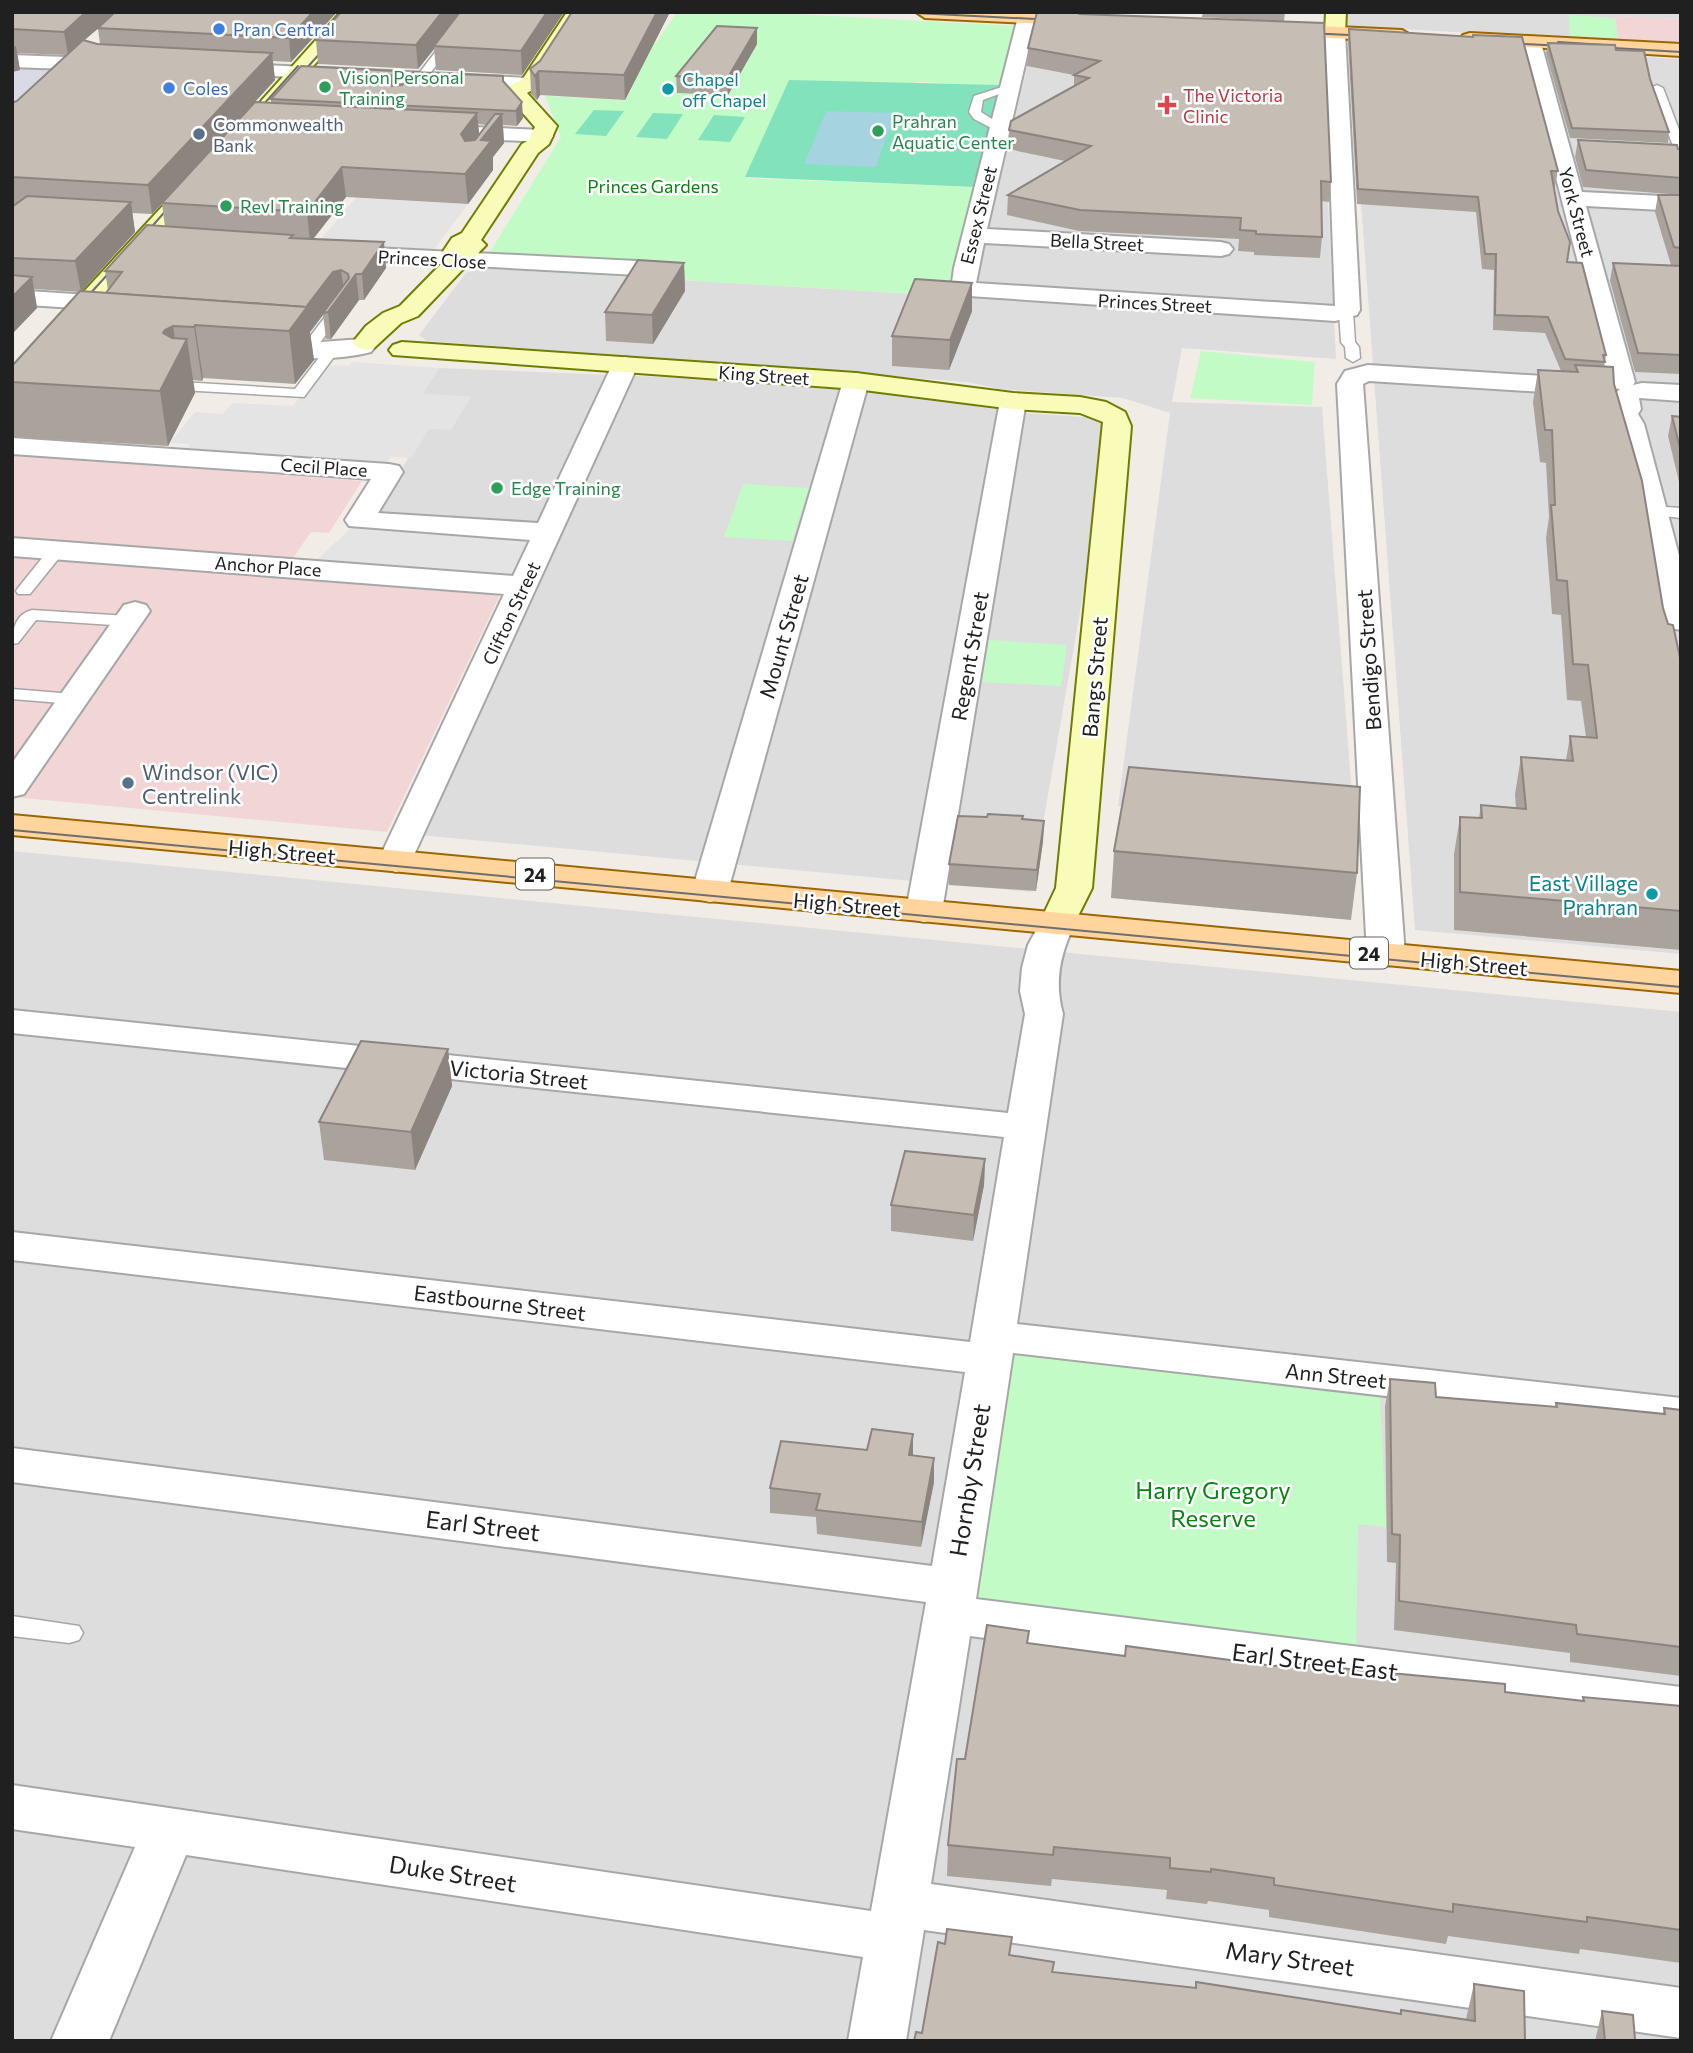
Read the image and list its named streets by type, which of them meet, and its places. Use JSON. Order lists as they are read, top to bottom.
{
  "streets": {
    "main road": ["High Street", "24"],
    "street": [
      "York Street",
      "Essex Street",
      "Bella Street",
      "Princes Close",
      "Princes Street",
      "King Street",
      "Cecil Place",
      "Anchor Place",
      "Clifton Street",
      "Mount Street",
      "Regent Street",
      "Bendigo Street",
      "Bangs Street",
      "Victoria Street",
      "Eastbourne Street",
      "Ann Street",
      "Hornby Street",
      "Earl Street",
      "Earl Street East",
      "Duke Street",
      "Mary Street"
    ]
  },
  "crossings": [
    ["Essex Street", "Bella Street"],
    ["Essex Street", "Princes Street"],
    ["King Street", "Clifton Street"],
    ["King Street", "Mount Street"],
    ["King Street", "Regent Street"],
    ["King Street", "Bangs Street"],
    ["Cecil Place", "Clifton Street"],
    ["Anchor Place", "Clifton Street"],
    ["Clifton Street", "High Street"],
    ["Mount Street", "High Street"],
    ["Regent Street", "High Street"],
    ["Bendigo Street", "High Street"],
    ["Bangs Street", "High Street"],
    ["Bangs Street", "Hornby Street"],
    ["High Street", "Hornby Street"],
    ["Victoria Street", "Hornby Street"],
    ["Eastbourne Street", "Ann Street"],
    ["Eastbourne Street", "Hornby Street"],
    ["Ann Street", "Hornby Street"],
    ["Hornby Street", "Earl Street"],
    ["Hornby Street", "Earl Street East"],
    ["Hornby Street", "Duke Street"],
    ["Hornby Street", "Mary Street"],
    ["Earl Street", "Earl Street East"],
    ["Duke Street", "Mary Street"]
  ],
  "parks": ["Princes Gardens", "Harry Gregory Reserve"],
  "places": {
    "other": [
      "Pran Central",
      "Vision Personal Training",
      "Coles",
      "Chapel off Chapel",
      "Prahran Aquatic Center",
      "Commonwealth Bank",
      "Revl Training",
      "Edge Training",
      "Windsor (VIC) Centrelink",
      "East Village Prahran"
    ],
    "health": ["The Victoria Clinic"]
  }
}
